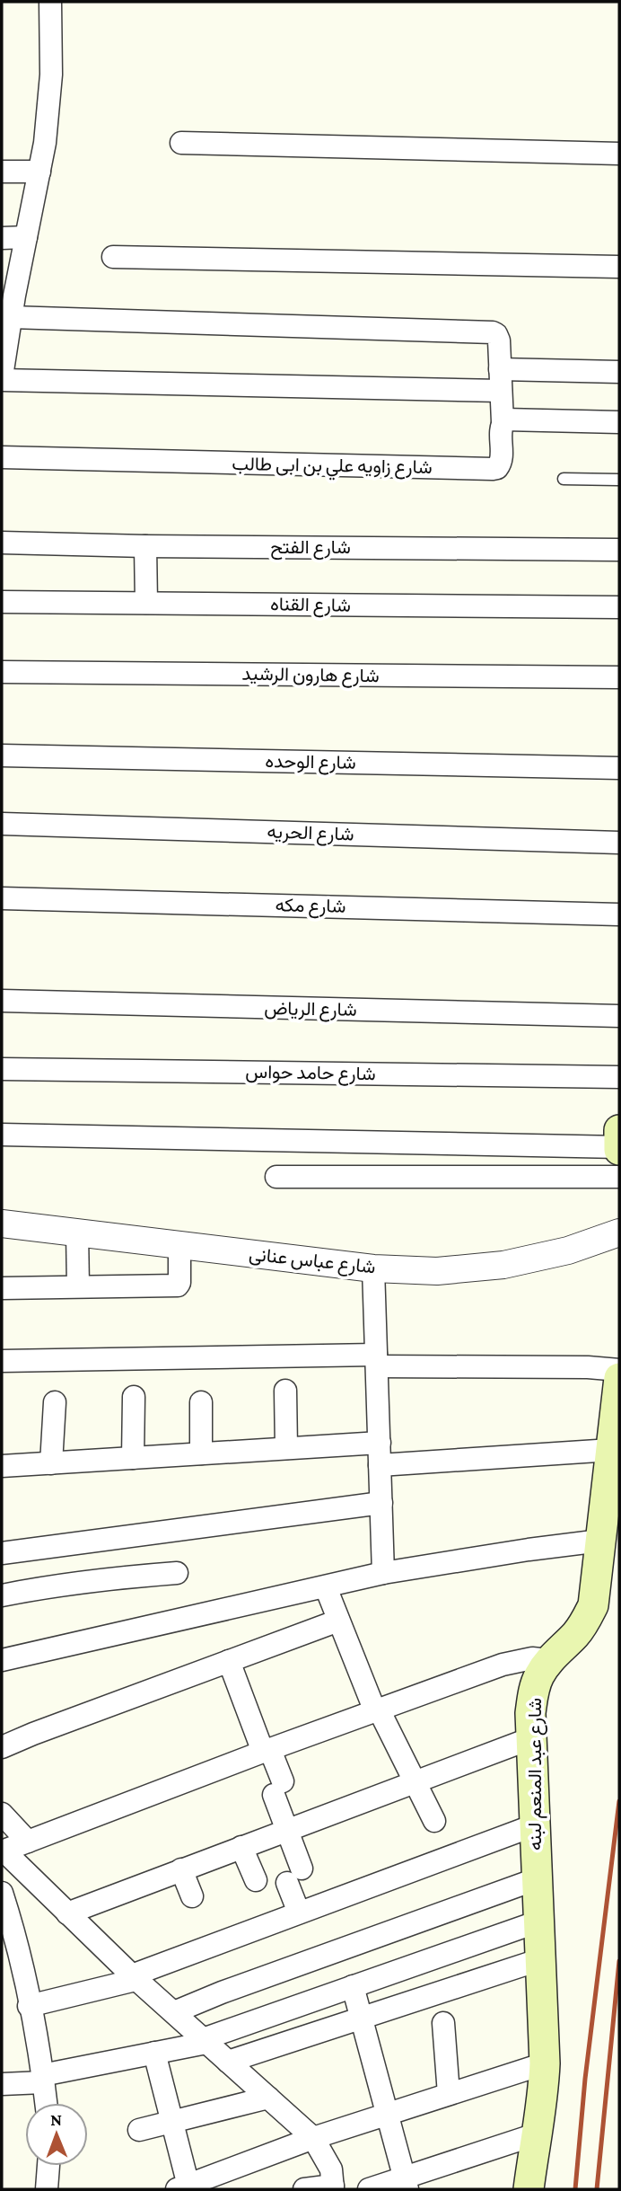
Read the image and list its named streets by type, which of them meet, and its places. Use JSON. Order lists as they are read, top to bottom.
{
  "streets": {
    "main road": ["شارع عبد المنعم لبنه"],
    "street": [
      "شارع زاويه علي بن ابى طالب",
      "شارع الفتح",
      "شارع القناه",
      "شارع هارون الرشيد",
      "شارع الوحده",
      "شارع الحريه",
      "شارع مكه",
      "شارع الرياض",
      "شارع حامد حواس",
      "شارع عباس عنانى"
    ]
  },
  "north": "top"
}
